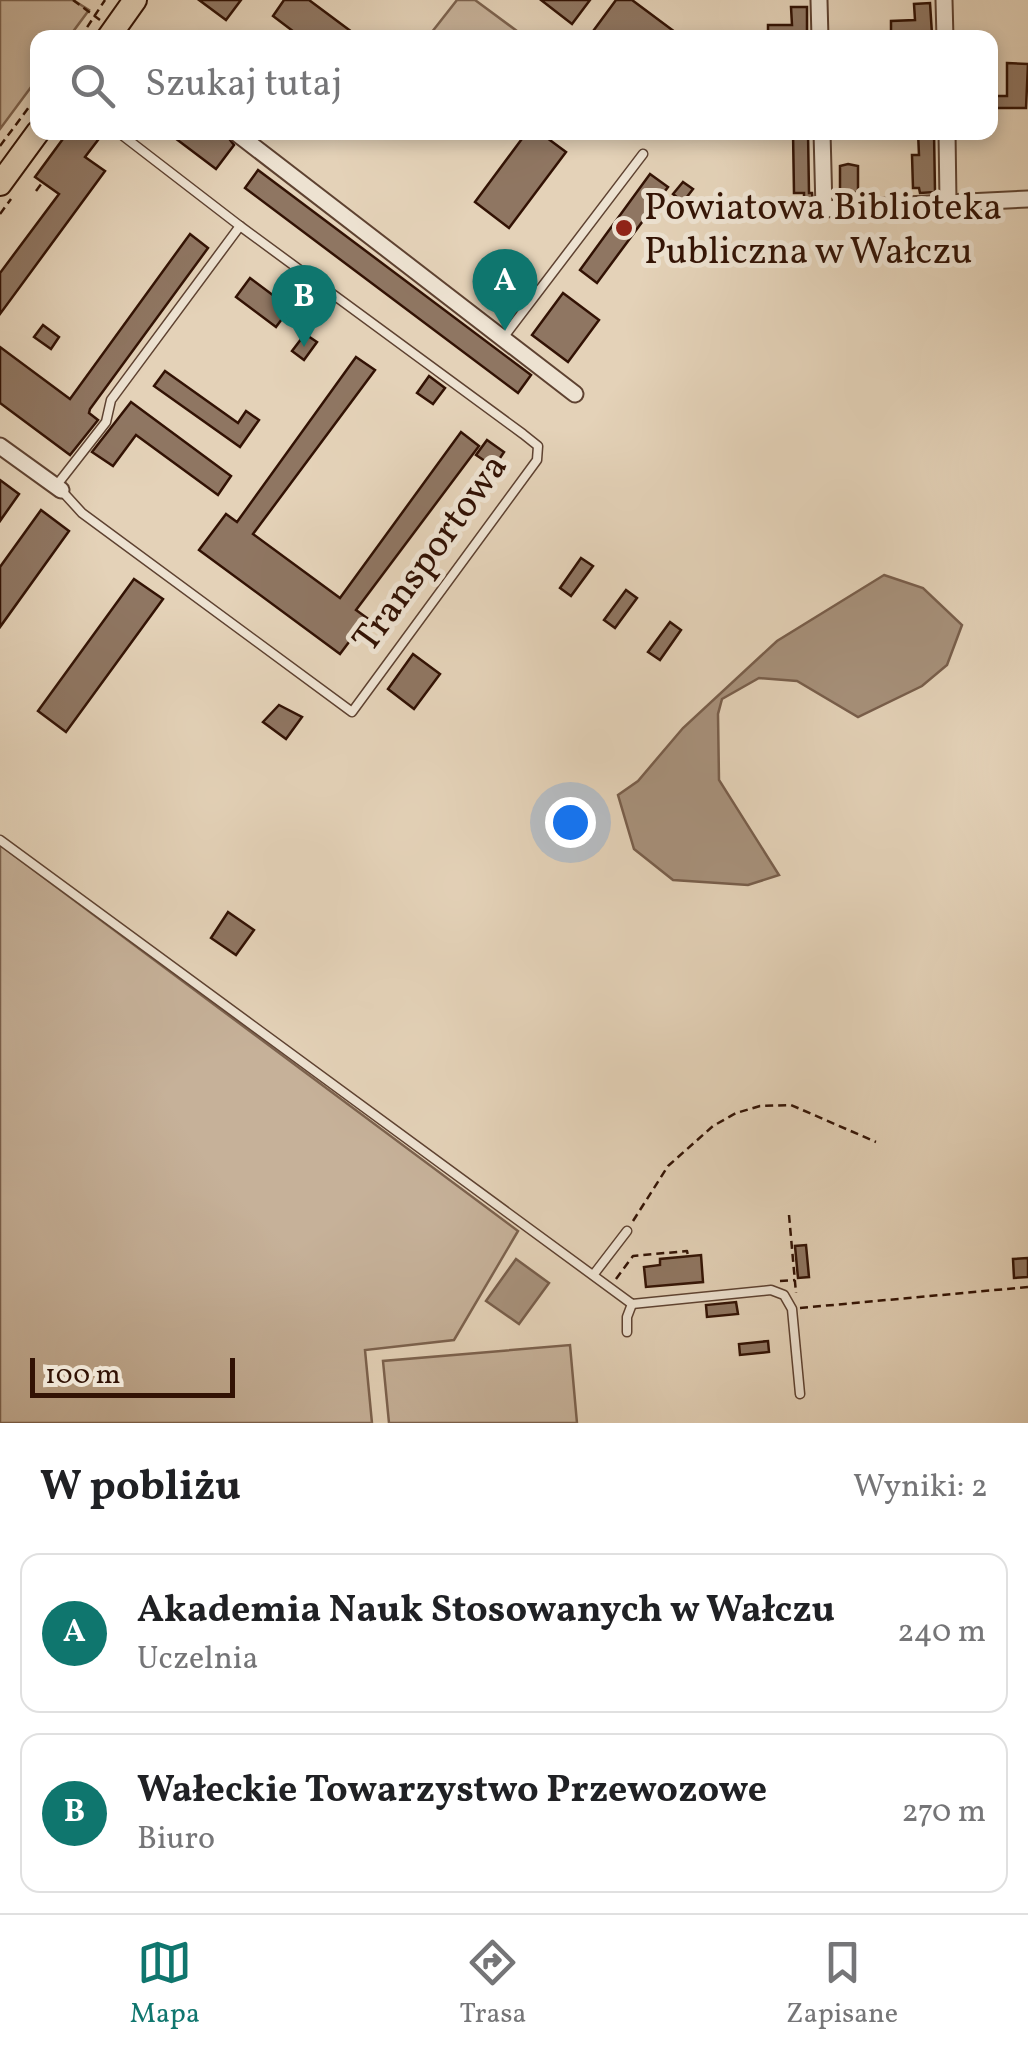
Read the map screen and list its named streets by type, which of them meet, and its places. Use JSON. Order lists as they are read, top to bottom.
{
  "streets": {
    "street": ["Transportowa"]
  },
  "places": ["Powiatowa Biblioteka Publiczna w Wałczu"],
  "scale_bar": "100 m",
  "page": {
    "search": "Szukaj tutaj",
    "pins": ["A", "B"],
    "scale": "100 m",
    "heading": ["W pobliżu", "Wyniki: 2"],
    "list": [
      {
        "mark": "A",
        "name": "Akademia Nauk Stosowanych w Wałczu",
        "note": "Uczelnia",
        "value": "240 m"
      },
      {
        "mark": "B",
        "name": "Wałeckie Towarzystwo Przewozowe",
        "note": "Biuro",
        "value": "270 m"
      }
    ],
    "nav": ["Mapa", "Trasa", "Zapisane"]
  }
}
